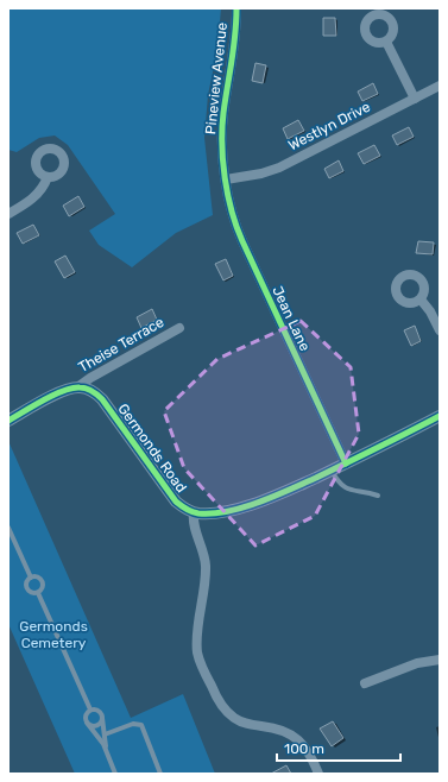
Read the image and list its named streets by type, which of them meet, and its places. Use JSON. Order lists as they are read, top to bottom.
{
  "streets": {
    "street": [
      "Pineview Avenue",
      "Westlyn Drive",
      "Jean Lane",
      "Theise Terrace",
      "Germonds Road"
    ]
  },
  "crossings": [
    ["Pineview Avenue", "Westlyn Drive"],
    ["Pineview Avenue", "Jean Lane"],
    ["Westlyn Drive", "Jean Lane"],
    ["Theise Terrace", "Germonds Road"]
  ],
  "parks": ["Germonds Cemetery"],
  "scale_bar": "100 m"
}
